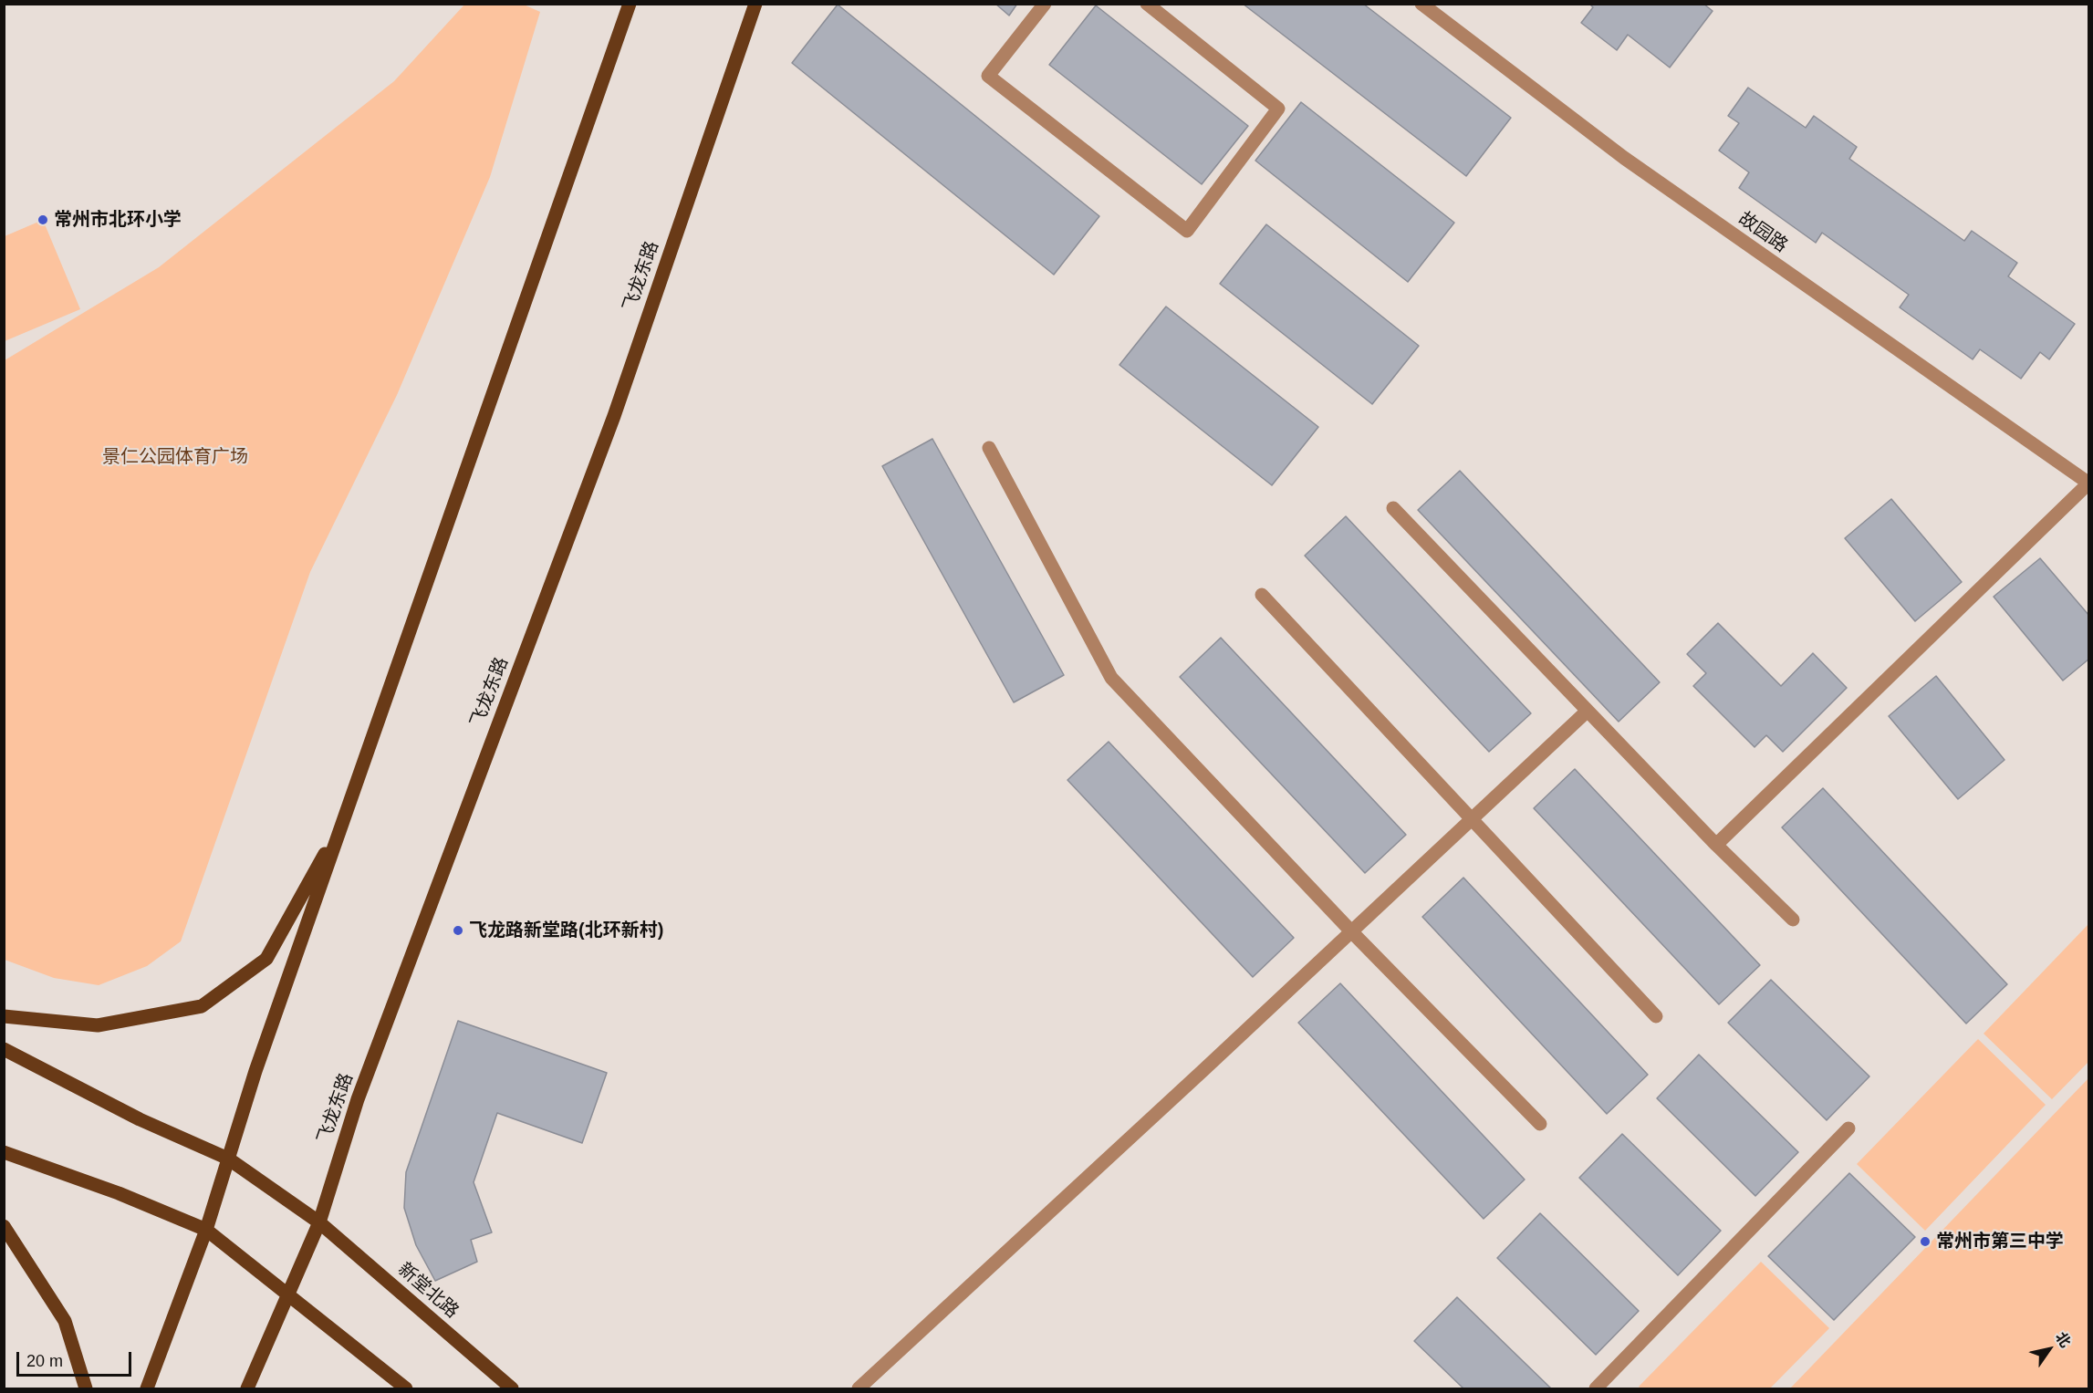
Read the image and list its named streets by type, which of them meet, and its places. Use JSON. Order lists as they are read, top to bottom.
{
  "streets": {
    "main road": ["飞龙东路", "新堂北路"],
    "street": ["故园路"]
  },
  "crossings": [
    ["飞龙东路", "新堂北路"]
  ],
  "parks": ["景仁公园体育广场"],
  "places": ["常州市北环小学", "飞龙路新堂路(北环新村)", "常州市第三中学"],
  "scale_bar": "20 m",
  "north": "top right"
}
